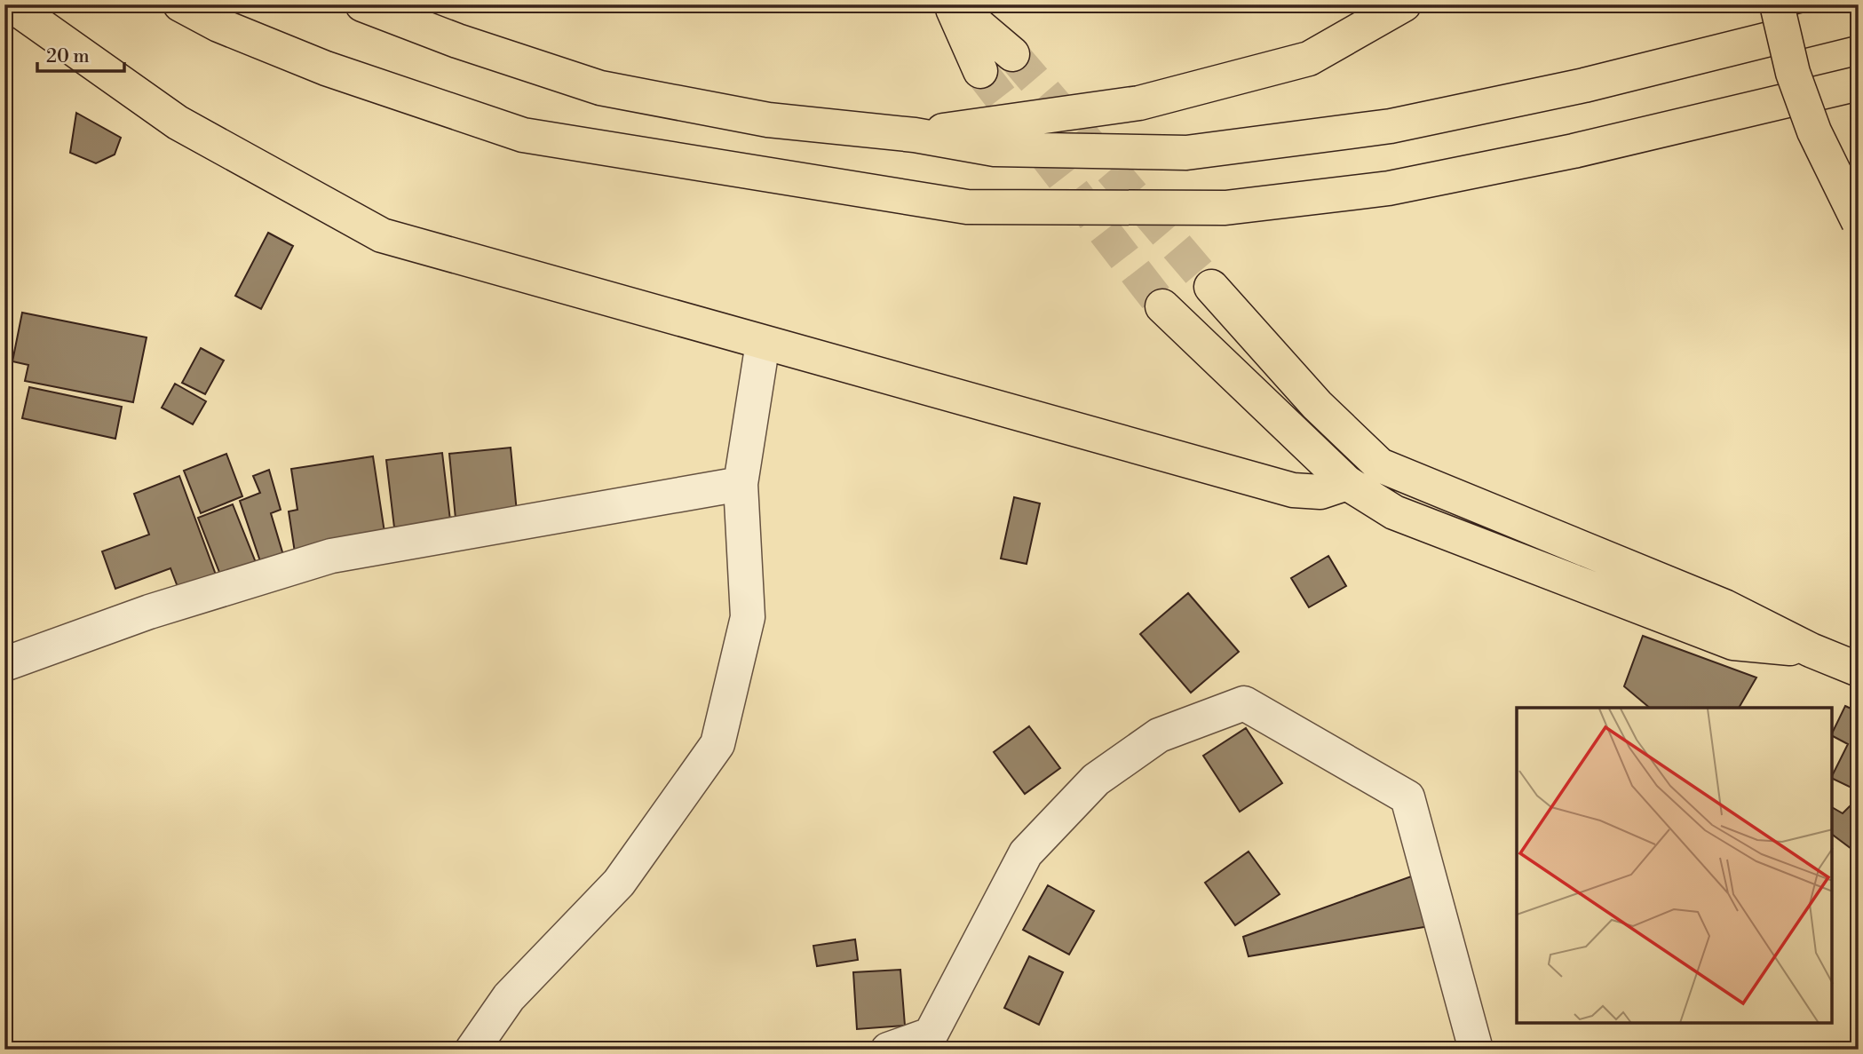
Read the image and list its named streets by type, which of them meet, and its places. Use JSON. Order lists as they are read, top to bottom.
{
  "scale_bar": "20 m"
}
